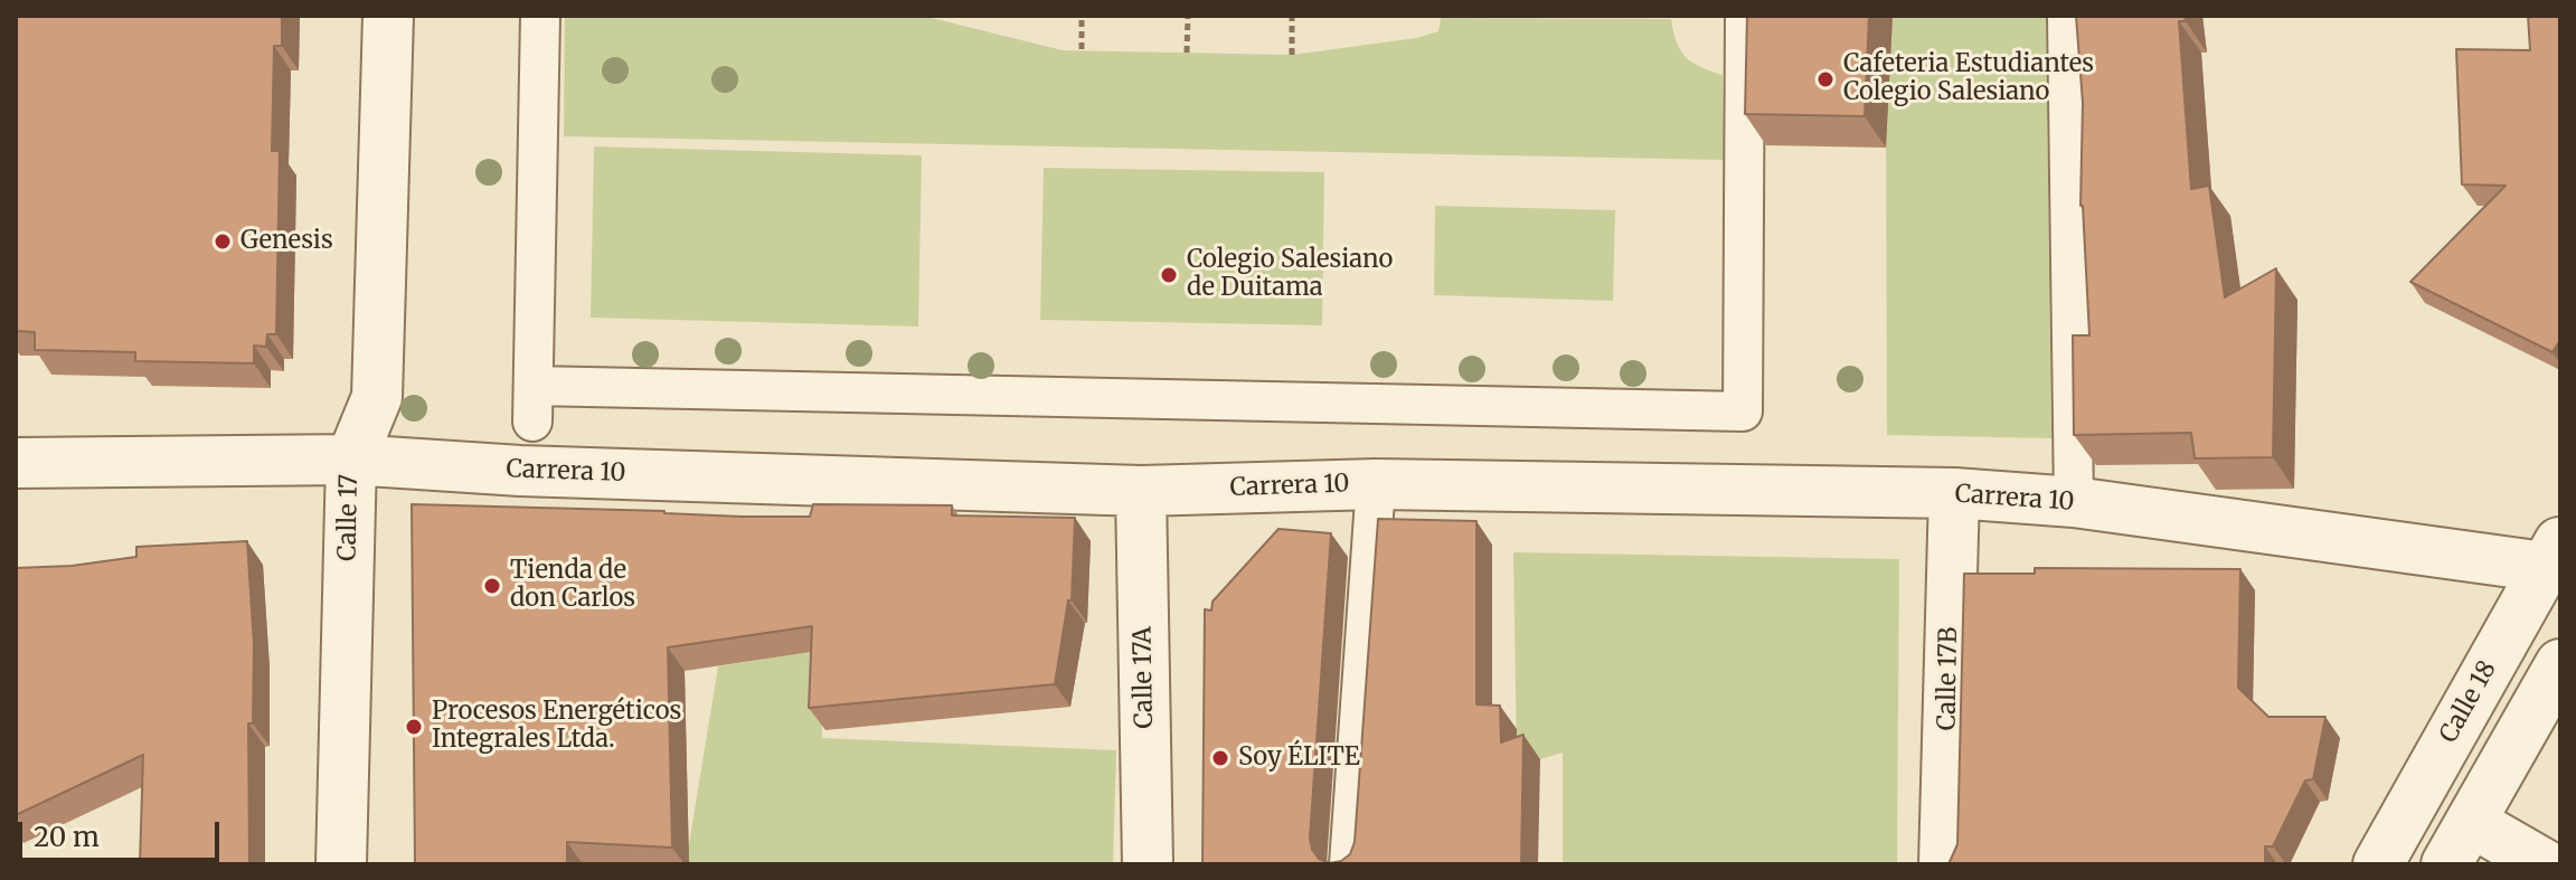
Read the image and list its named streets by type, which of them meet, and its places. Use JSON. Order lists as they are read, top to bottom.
{
  "streets": {
    "street": [
      "Carrera 10",
      "Calle 17",
      "Calle 17A",
      "Calle 17B",
      "Calle 18"
    ]
  },
  "crossings": [
    ["Carrera 10", "Calle 17"],
    ["Carrera 10", "Calle 17A"],
    ["Carrera 10", "Calle 17B"],
    ["Carrera 10", "Calle 18"]
  ],
  "places": [
    "Cafeteria Estudiantes Colegio Salesiano",
    "Genesis",
    "Colegio Salesiano de Duitama",
    "Tienda de don Carlos",
    "Procesos Energéticos Integrales Ltda.",
    "Soy ÉLITE"
  ],
  "scale_bar": "20 m"
}
